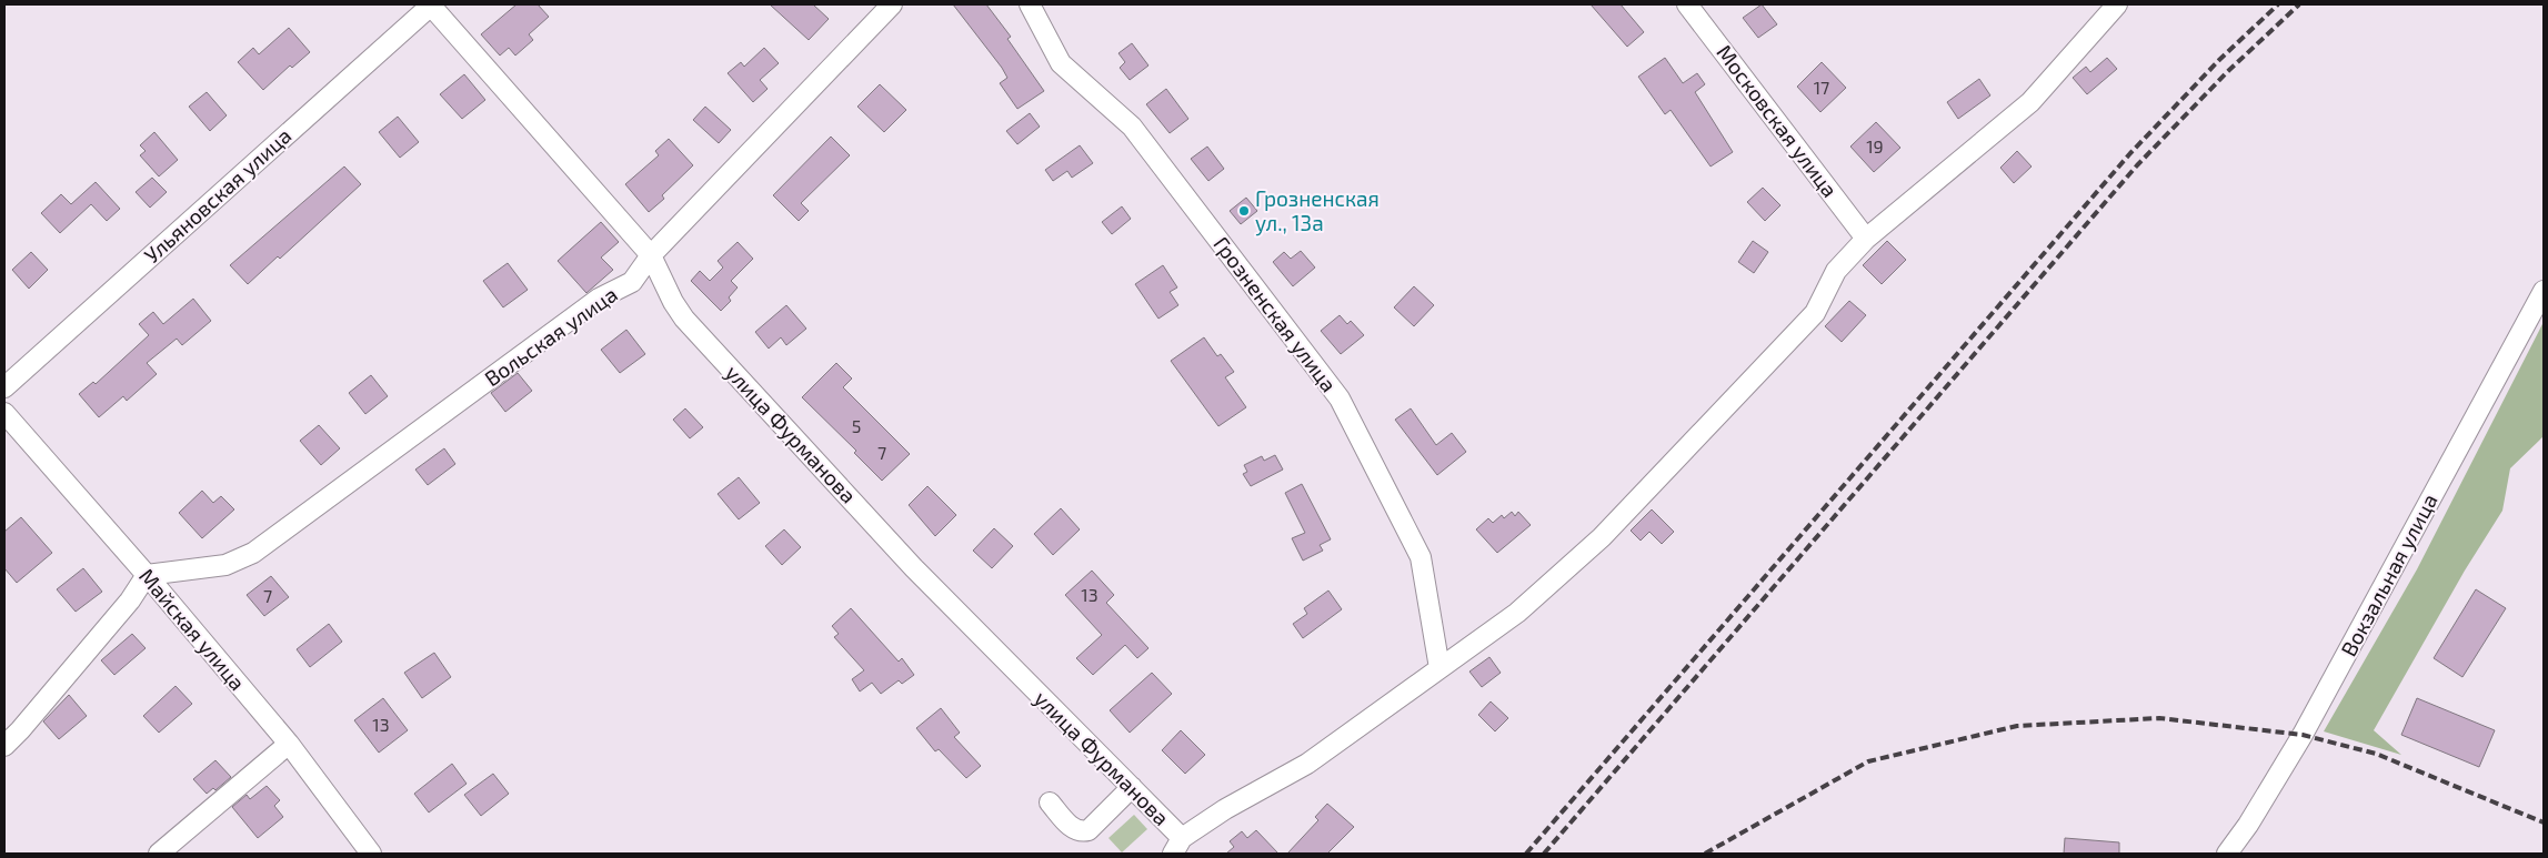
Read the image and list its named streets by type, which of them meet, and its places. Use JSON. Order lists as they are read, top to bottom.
{
  "streets": {
    "street": [
      "Московская улица",
      "Ульяновская улица",
      "Грозненская улица",
      "Вольская улица",
      "улица Фурманова",
      "Вокзальная улица",
      "Майская улица"
    ]
  },
  "crossings": [
    ["Московская улица", "улица Фурманова"],
    ["Ульяновская улица", "улица Фурманова"],
    ["Грозненская улица", "улица Фурманова"],
    ["Вольская улица", "улица Фурманова"],
    ["Вольская улица", "Майская улица"]
  ],
  "places": ["Грозненская ул., 13а"],
  "house_numbers": [
    "17",
    "19",
    "5",
    "7",
    "13",
    "7",
    "13"
  ]
}
